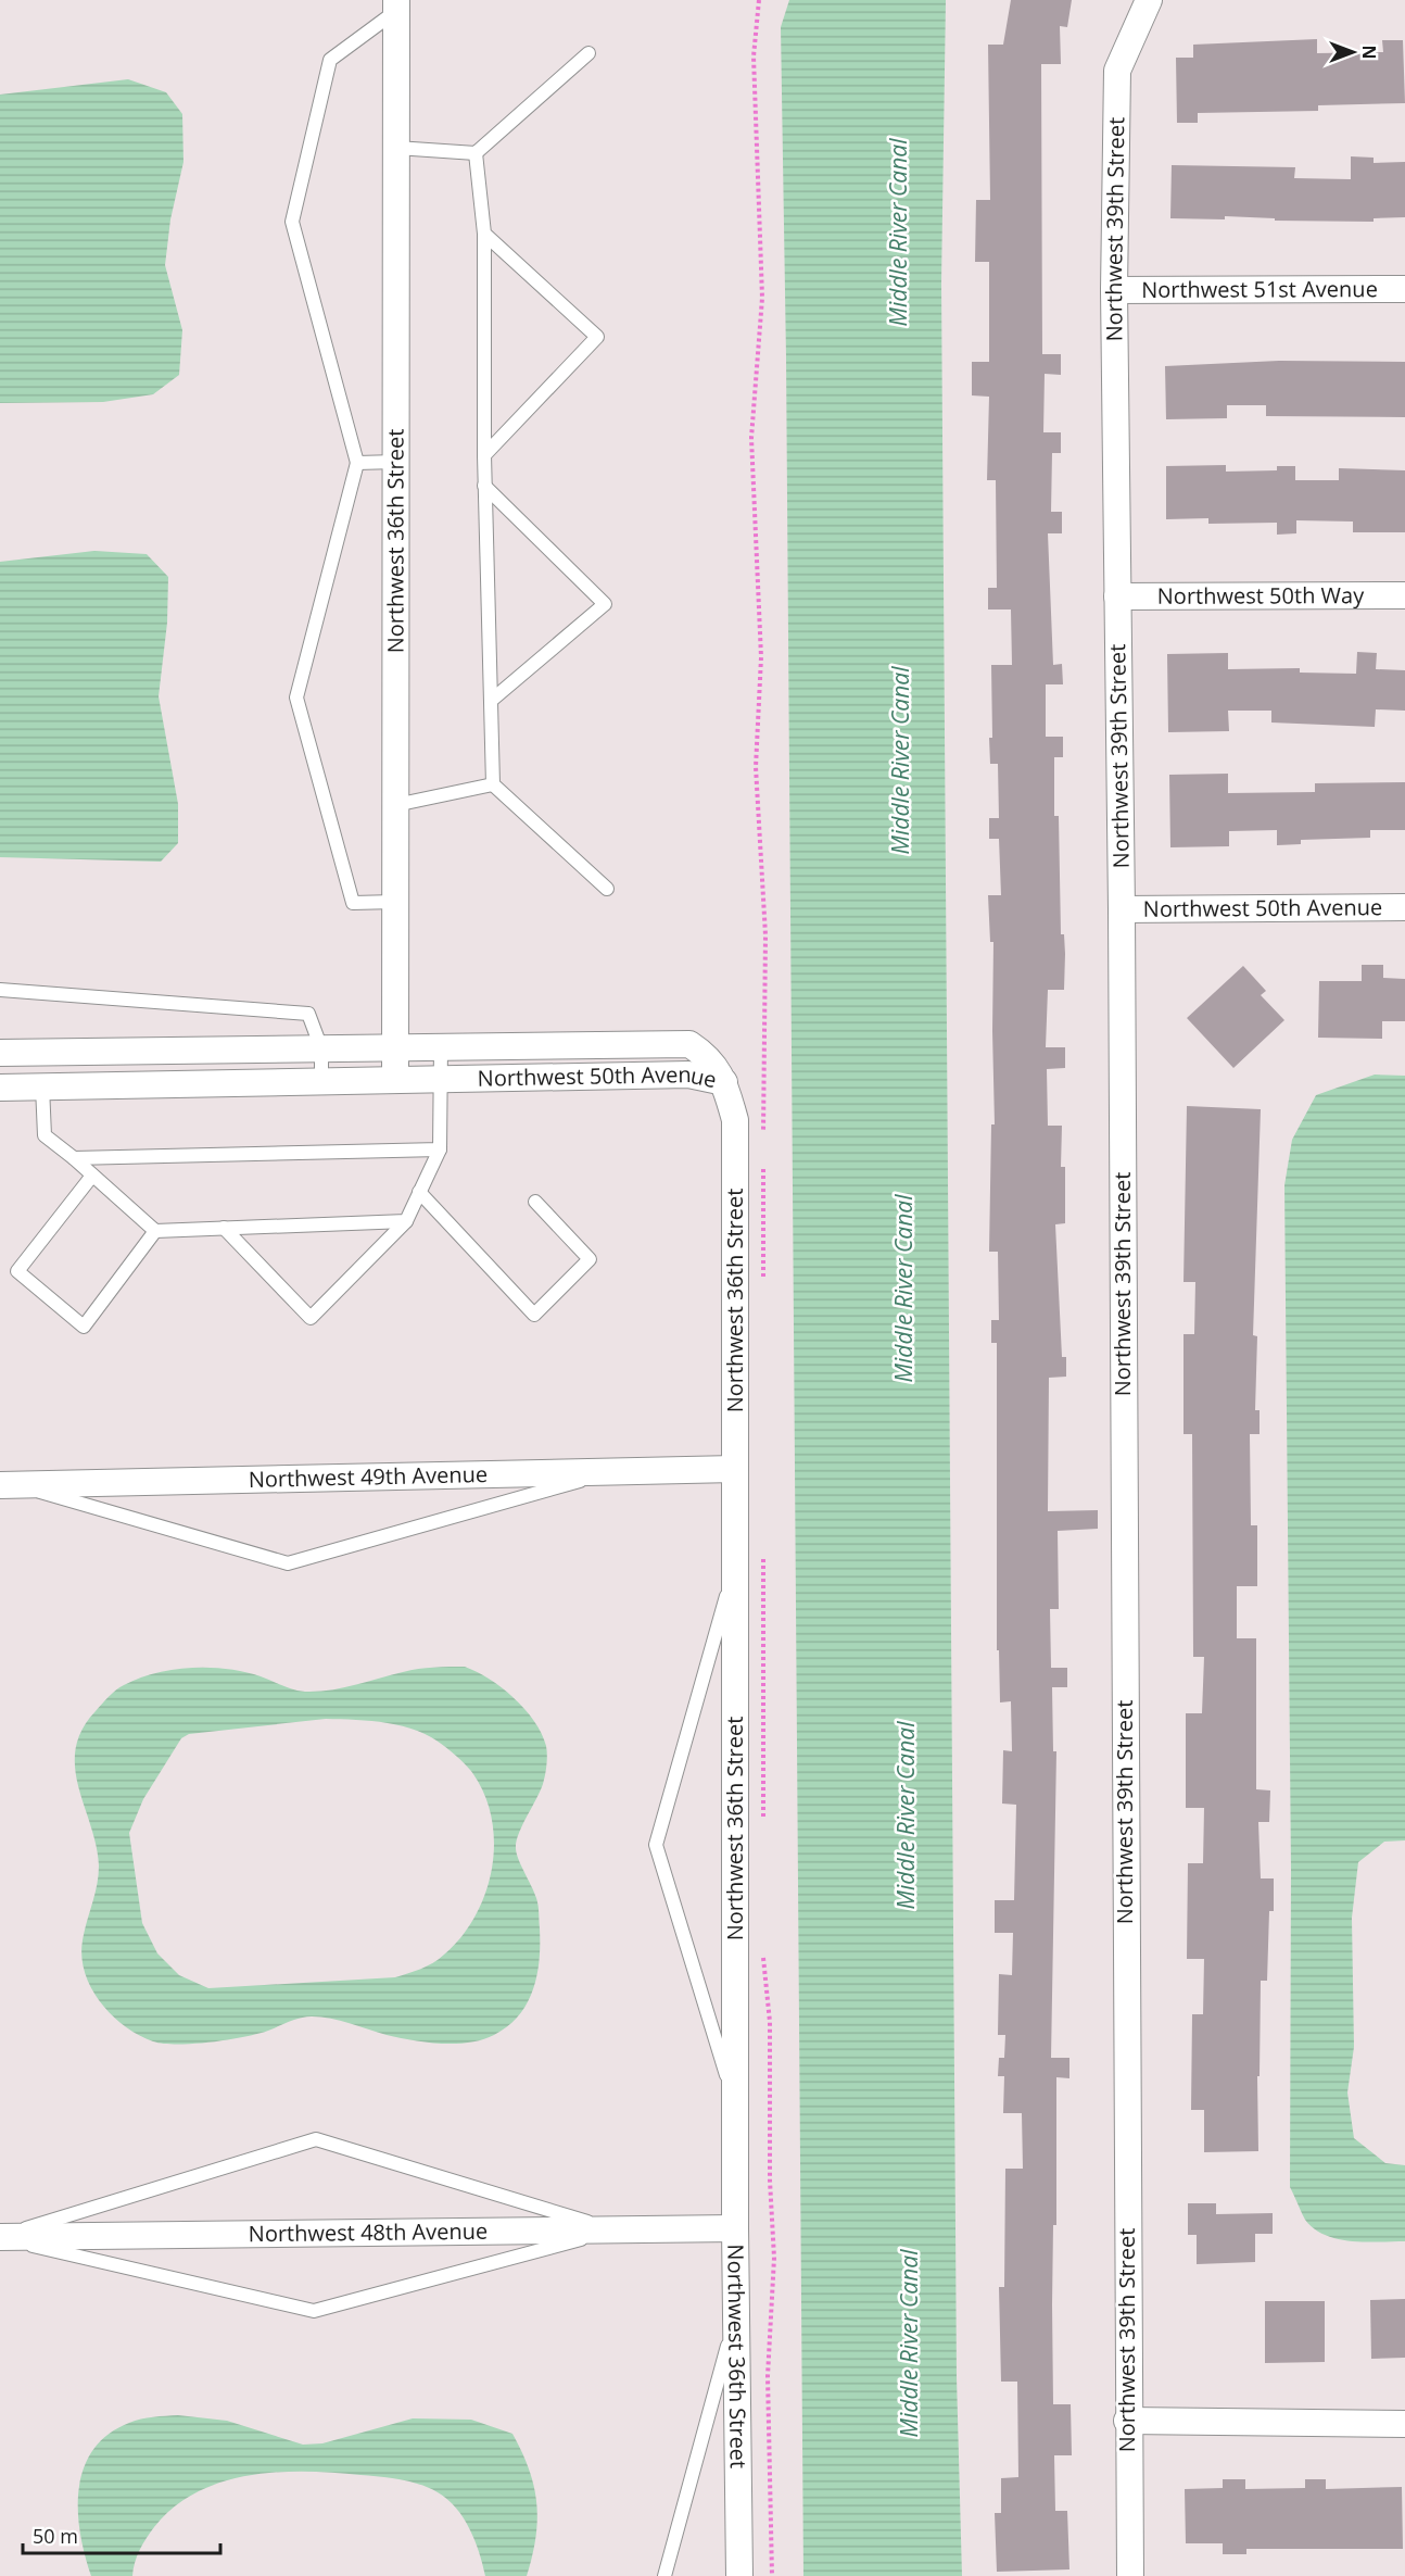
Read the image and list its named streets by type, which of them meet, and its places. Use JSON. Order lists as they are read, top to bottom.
{
  "streets": {
    "street": [
      "Northwest 39th Street",
      "Northwest 51st Avenue",
      "Northwest 36th Street",
      "Northwest 50th Way",
      "Northwest 50th Avenue",
      "Northwest 49th Avenue",
      "Northwest 48th Avenue"
    ]
  },
  "crossings": [
    ["Northwest 39th Street", "Northwest 51st Avenue"],
    ["Northwest 39th Street", "Northwest 50th Way"],
    ["Northwest 39th Street", "Northwest 50th Avenue"],
    ["Northwest 36th Street", "Northwest 50th Avenue"],
    ["Northwest 36th Street", "Northwest 49th Avenue"],
    ["Northwest 36th Street", "Northwest 48th Avenue"]
  ],
  "water": ["Middle River Canal"],
  "scale_bar": "50 m",
  "north": "right"
}
